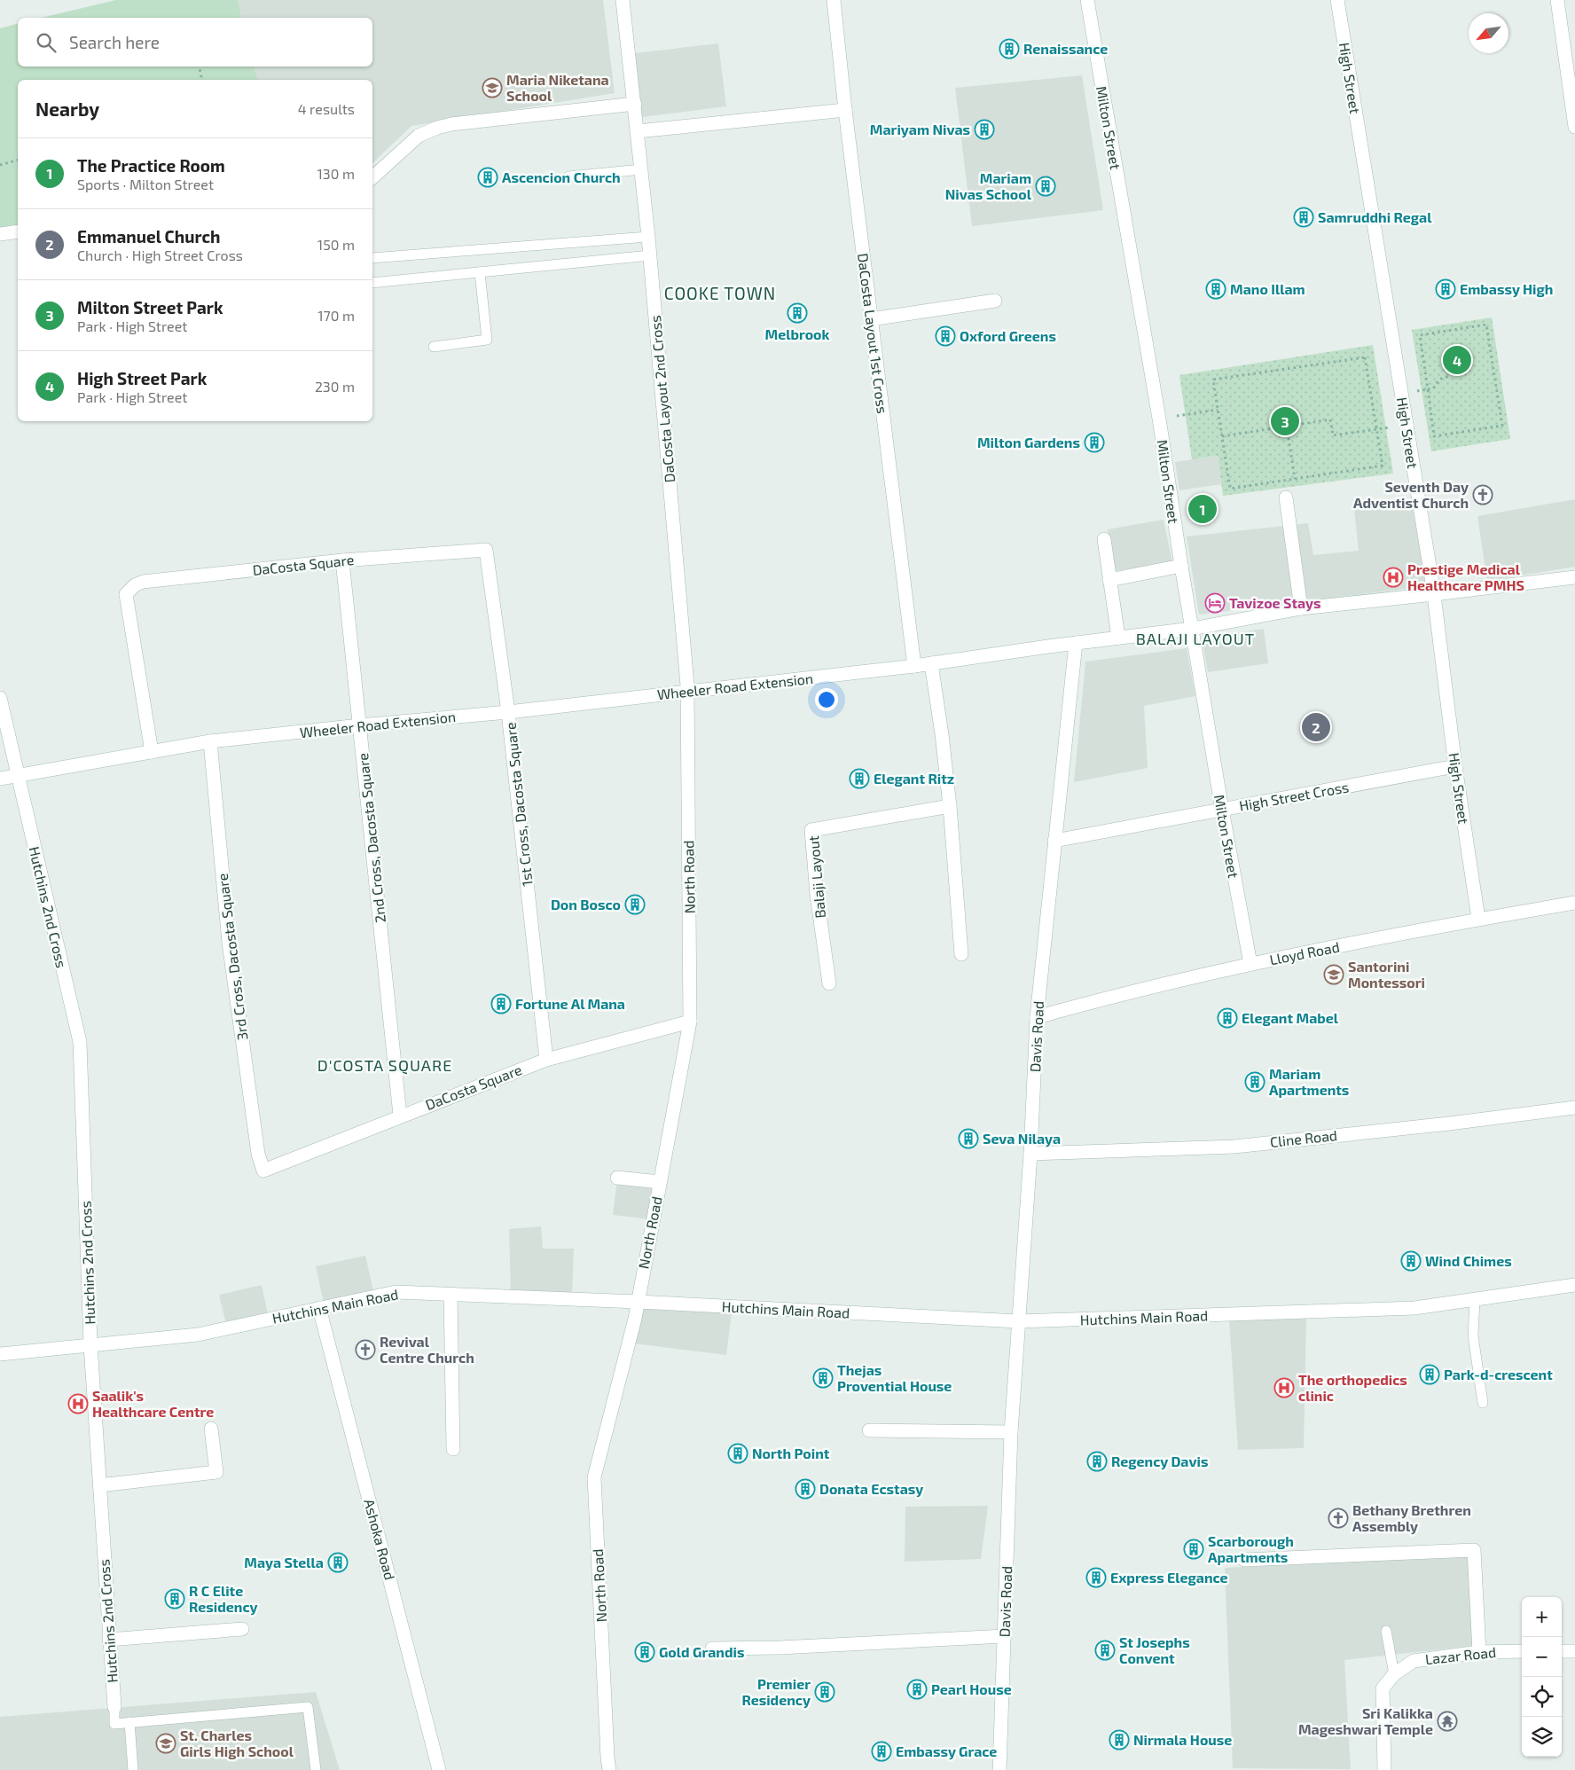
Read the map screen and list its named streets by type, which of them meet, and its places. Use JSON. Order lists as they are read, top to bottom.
{
  "streets": {
    "street": [
      "High Street",
      "Milton Street",
      "DaCosta Layout 1st Cross",
      "DaCosta Layout 2nd Cross",
      "DaCosta Square",
      "Wheeler Road Extension",
      "High Street Cross",
      "1st Cross, Dacosta Square",
      "2nd Cross, Dacosta Square",
      "North Road",
      "Balaji Layout",
      "Hutchins 2nd Cross",
      "Lloyd Road",
      "3rd Cross, Dacosta Square",
      "Davis Road",
      "Cline Road",
      "Hutchins Main Road",
      "Ashoka Road",
      "Lazar Road"
    ]
  },
  "crossings": [
    ["High Street", "Wheeler Road Extension"],
    ["High Street", "High Street Cross"],
    ["High Street", "Lloyd Road"],
    ["Milton Street", "Wheeler Road Extension"],
    ["Milton Street", "High Street Cross"],
    ["Milton Street", "Lloyd Road"],
    ["DaCosta Layout 1st Cross", "Wheeler Road Extension"],
    ["DaCosta Layout 2nd Cross", "Wheeler Road Extension"],
    ["DaCosta Layout 2nd Cross", "North Road"],
    ["DaCosta Square", "Wheeler Road Extension"],
    ["DaCosta Square", "1st Cross, Dacosta Square"],
    ["DaCosta Square", "2nd Cross, Dacosta Square"],
    ["DaCosta Square", "North Road"],
    ["DaCosta Square", "3rd Cross, Dacosta Square"],
    ["Wheeler Road Extension", "1st Cross, Dacosta Square"],
    ["Wheeler Road Extension", "2nd Cross, Dacosta Square"],
    ["Wheeler Road Extension", "North Road"],
    ["Wheeler Road Extension", "Hutchins 2nd Cross"],
    ["Wheeler Road Extension", "3rd Cross, Dacosta Square"],
    ["Wheeler Road Extension", "Davis Road"],
    ["High Street Cross", "Davis Road"],
    ["North Road", "Hutchins Main Road"],
    ["Hutchins 2nd Cross", "Hutchins Main Road"],
    ["Lloyd Road", "Davis Road"],
    ["Davis Road", "Cline Road"],
    ["Davis Road", "Hutchins Main Road"],
    ["Hutchins Main Road", "Ashoka Road"]
  ],
  "districts": ["COOKE TOWN", "BALAJI LAYOUT", "D'COSTA SQUARE"],
  "places": {
    "building": [
      "Renaissance",
      "Mariyam Nivas",
      "Ascencion Church",
      "Mariam Nivas School",
      "Samruddhi Regal",
      "Mano Illam",
      "Embassy High",
      "Melbrook",
      "Oxford Greens",
      "Milton Gardens",
      "Elegant Ritz",
      "Don Bosco",
      "Fortune Al Mana",
      "Elegant Mabel",
      "Mariam Apartments",
      "Seva Nilaya",
      "Wind Chimes",
      "Park-d-crescent",
      "Thejas Provential House",
      "North Point",
      "Regency Davis",
      "Donata Ecstasy",
      "Scarborough Apartments",
      "Maya Stella",
      "Express Elegance",
      "R C Elite Residency",
      "St Josephs Convent",
      "Gold Grandis",
      "Pearl House",
      "Premier Residency",
      "Nirmala House",
      "Embassy Grace"
    ],
    "school or university": ["Maria Niketana School", "Santorini Montessori", "St. Charles Girls High School"],
    "church": ["Seventh Day Adventist Church", "Revival Centre Church", "Bethany Brethren Assembly"],
    "hospital": ["Prestige Medical Healthcare PMHS", "The orthopedics clinic", "Saalik's Healthcare Centre"],
    "hotel": ["Tavizoe Stays"],
    "temple": ["Sri Kalikka Mageshwari Temple"]
  },
  "north": "bottom left",
  "page": {
    "search": "Search here",
    "heading": ["Nearby", "4 results"],
    "list": [
      {
        "mark": "1",
        "name": "The Practice Room",
        "note": "Sports · Milton Street",
        "value": "130 m"
      },
      {
        "mark": "2",
        "name": "Emmanuel Church",
        "note": "Church · High Street Cross",
        "value": "150 m"
      },
      {
        "mark": "3",
        "name": "Milton Street Park",
        "note": "Park · High Street",
        "value": "170 m"
      },
      {
        "mark": "4",
        "name": "High Street Park",
        "note": "Park · High Street",
        "value": "230 m"
      }
    ],
    "pins": [
      "4",
      "3",
      "1",
      "2"
    ],
    "map_buttons": ["+", "−"]
  }
}
